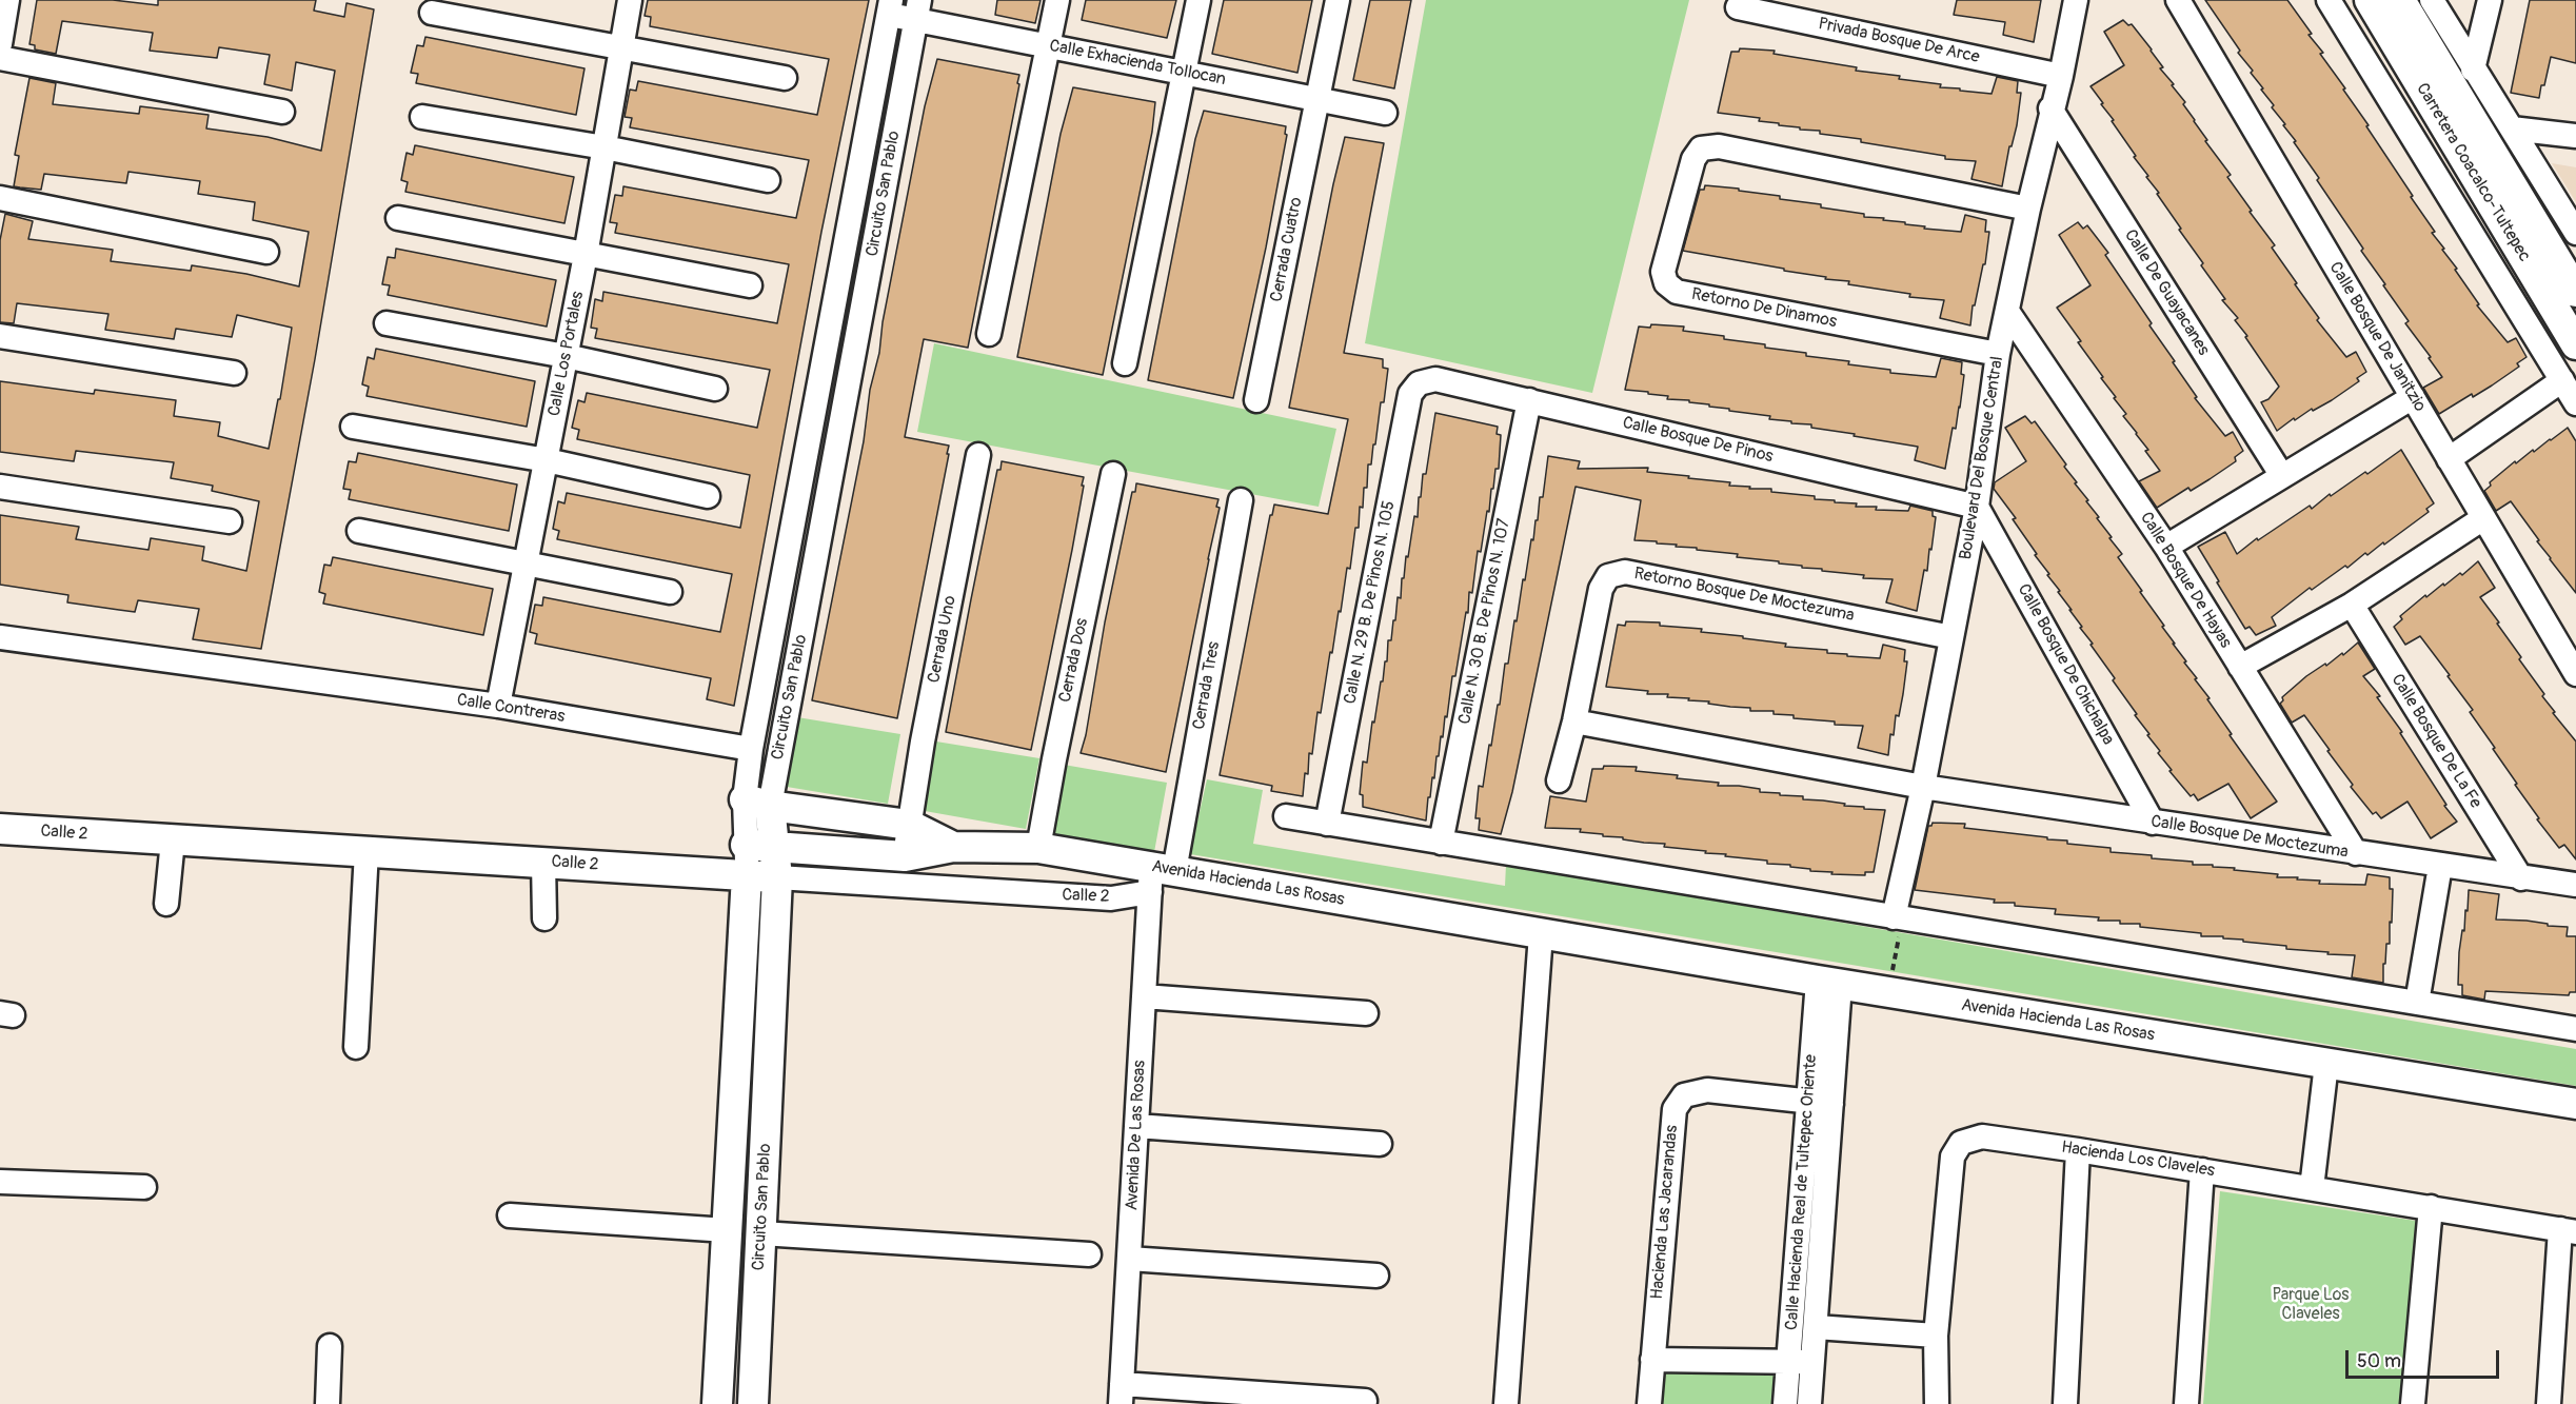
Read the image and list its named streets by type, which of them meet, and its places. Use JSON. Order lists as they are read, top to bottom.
{
  "streets": {
    "main road": [
      "Carretera Coacalco-Tultepec",
      "Circuito San Pablo",
      "Calle 2",
      "Avenida Hacienda Las Rosas"
    ],
    "street": [
      "Privada Bosque De Arce",
      "Calle Exhacienda Tollocan",
      "Cerrada Cuatro",
      "Calle De Guayacanes",
      "Retorno De Dinamos",
      "Calle Bosque De Janitzio",
      "Calle Los Portales",
      "Calle Bosque De Pinos",
      "Boulevard Del Bosque Central",
      "Calle Bosque De Hayas",
      "Retorno Bosque De Moctezuma",
      "Calle N. 29 B. De Pinos N. 105",
      "Calle N. 30 B. De Pinos N. 107",
      "Cerrada Uno",
      "Cerrada Dos",
      "Calle Bosque De Chichalpa",
      "Cerrada Tres",
      "Calle Contreras",
      "Calle Bosque De La Fe",
      "Calle Bosque De Moctezuma",
      "Avenida De Las Rosas",
      "Hacienda Los Claveles",
      "Calle Hacienda Real de Tultepec Oriente",
      "Hacienda Las Jacarandas"
    ]
  },
  "crossings": [
    ["Privada Bosque De Arce", "Boulevard Del Bosque Central"],
    ["Calle Exhacienda Tollocan", "Circuito San Pablo"],
    ["Calle Exhacienda Tollocan", "Cerrada Cuatro"],
    ["Circuito San Pablo", "Calle Contreras"],
    ["Circuito San Pablo", "Calle 2"],
    ["Circuito San Pablo", "Avenida Hacienda Las Rosas"],
    ["Calle De Guayacanes", "Boulevard Del Bosque Central"],
    ["Retorno De Dinamos", "Boulevard Del Bosque Central"],
    ["Calle Los Portales", "Calle Contreras"],
    ["Calle Bosque De Pinos", "Boulevard Del Bosque Central"],
    ["Calle Bosque De Pinos", "Calle N. 29 B. De Pinos N. 105"],
    ["Calle Bosque De Pinos", "Calle N. 30 B. De Pinos N. 107"],
    ["Calle Bosque De Pinos", "Calle Bosque De Chichalpa"],
    ["Boulevard Del Bosque Central", "Calle Bosque De Hayas"],
    ["Boulevard Del Bosque Central", "Retorno Bosque De Moctezuma"],
    ["Boulevard Del Bosque Central", "Calle Bosque De Chichalpa"],
    ["Boulevard Del Bosque Central", "Calle Bosque De Moctezuma"],
    ["Calle Bosque De Hayas", "Calle Bosque De Moctezuma"],
    ["Cerrada Uno", "Avenida Hacienda Las Rosas"],
    ["Cerrada Dos", "Avenida Hacienda Las Rosas"],
    ["Calle Bosque De Chichalpa", "Calle Bosque De Moctezuma"],
    ["Cerrada Tres", "Calle 2"],
    ["Cerrada Tres", "Avenida Hacienda Las Rosas"],
    ["Cerrada Tres", "Avenida De Las Rosas"],
    ["Calle Bosque De La Fe", "Calle Bosque De Moctezuma"],
    ["Calle 2", "Avenida Hacienda Las Rosas"],
    ["Calle 2", "Avenida De Las Rosas"],
    ["Avenida Hacienda Las Rosas", "Avenida De Las Rosas"],
    ["Avenida Hacienda Las Rosas", "Calle Hacienda Real de Tultepec Oriente"],
    ["Calle Hacienda Real de Tultepec Oriente", "Hacienda Las Jacarandas"]
  ],
  "parks": ["Parque Los Claveles"],
  "scale_bar": "50 m"
}
